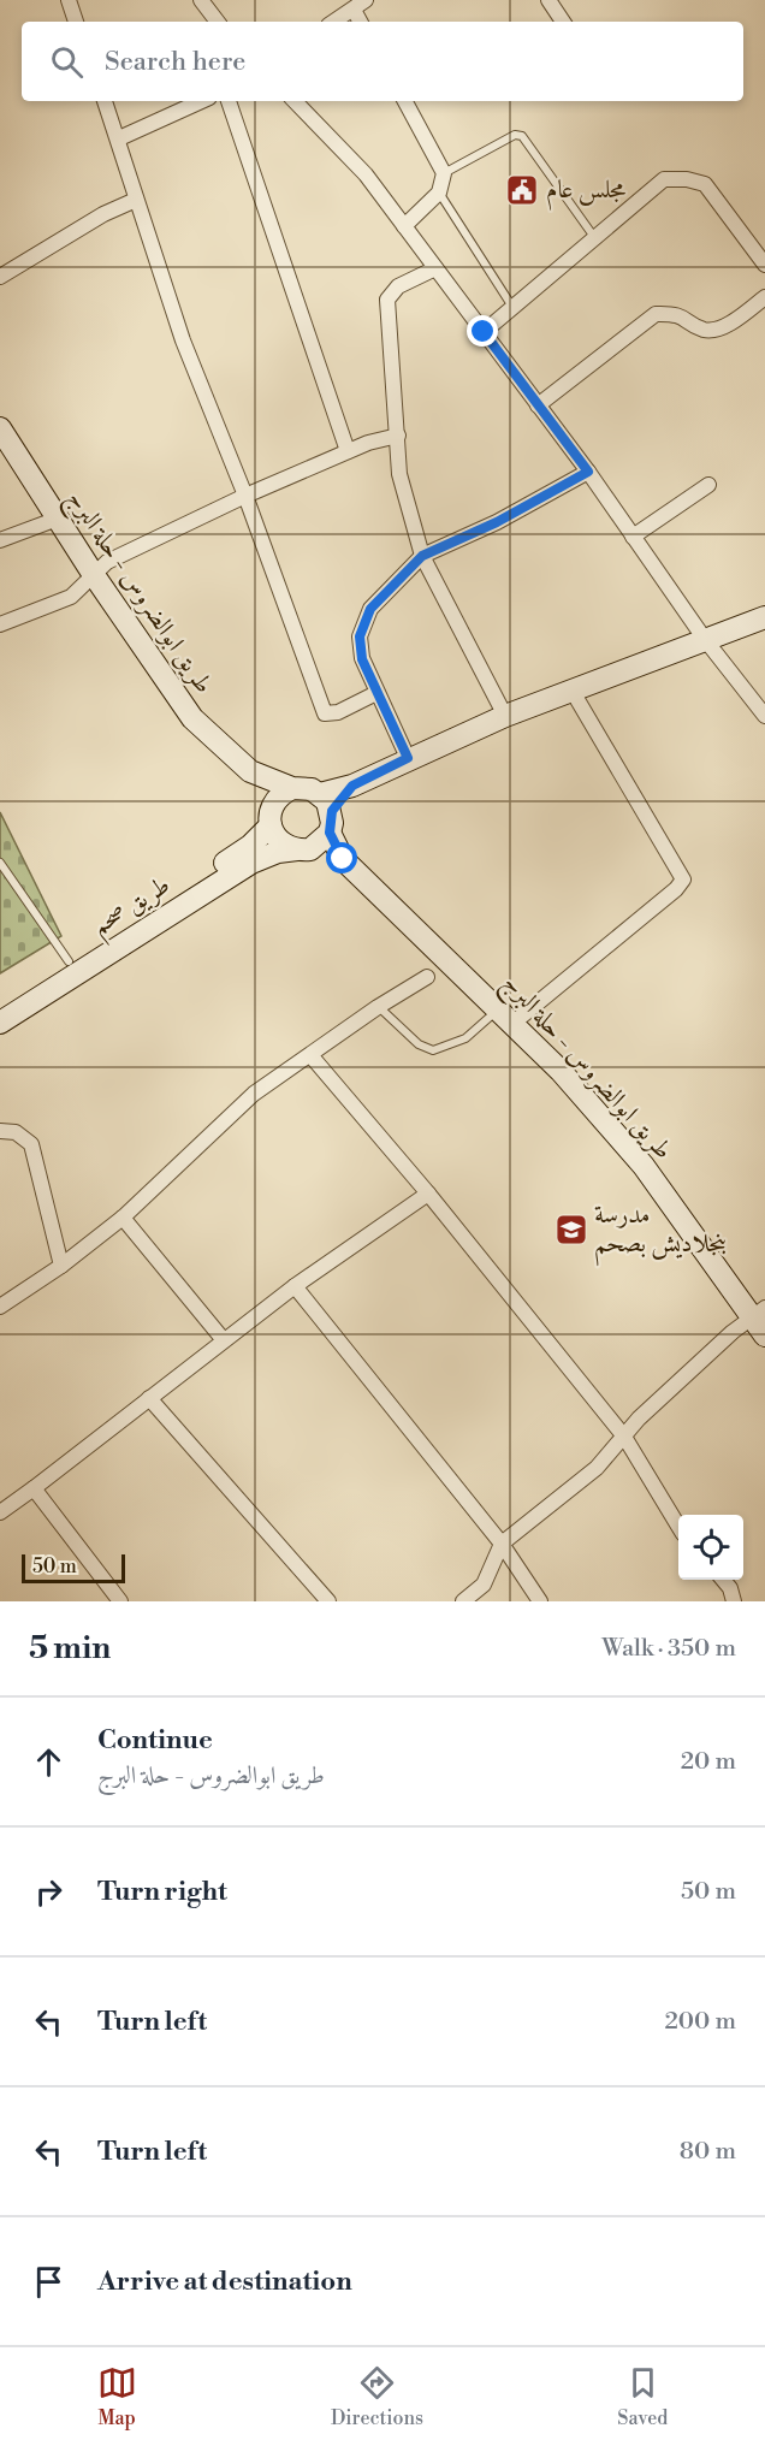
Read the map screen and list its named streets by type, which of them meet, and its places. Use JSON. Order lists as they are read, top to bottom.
{
  "streets": {
    "main road": ["طريق ابوالضروس - حلة البرج", "طريق صحم"]
  },
  "crossings": [
    ["طريق ابوالضروس - حلة البرج", "طريق صحم"]
  ],
  "places": {
    "public building": ["مجلس عام"],
    "school or university": ["مدرسة بنجلاديش بصحم"]
  },
  "scale_bar": "50 m",
  "page": {
    "search": "Search here",
    "scale": "50 m",
    "heading": ["5 min", "Walk · 350 m"],
    "list": [
      ["Continue", "طريق ابوالضروس - حلة البرج", "20 m"],
      ["Turn right", "50 m"],
      ["Turn left", "200 m"],
      ["Turn left", "80 m"],
      "Arrive at destination"
    ],
    "nav": ["Map", "Directions", "Saved"]
  }
}
